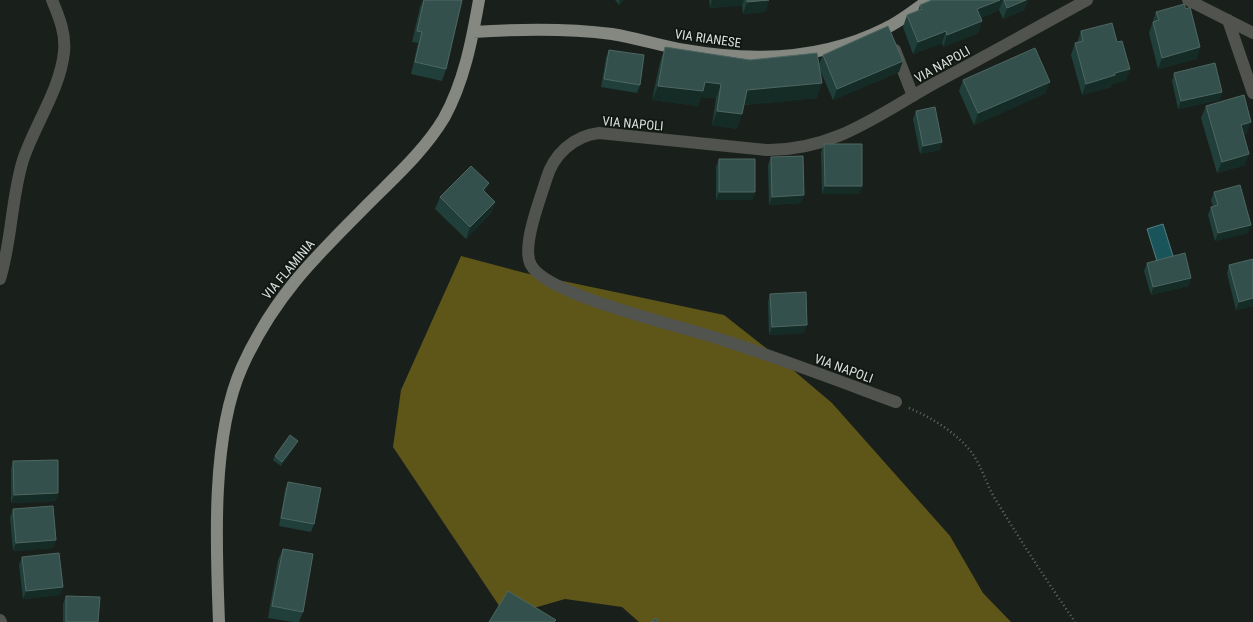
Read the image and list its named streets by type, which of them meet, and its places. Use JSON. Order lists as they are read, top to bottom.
{
  "streets": {
    "main road": ["VIA RIANESE", "VIA FLAMINIA"],
    "street": ["VIA NAPOLI"]
  },
  "crossings": [
    ["VIA RIANESE", "VIA FLAMINIA"]
  ]
}
